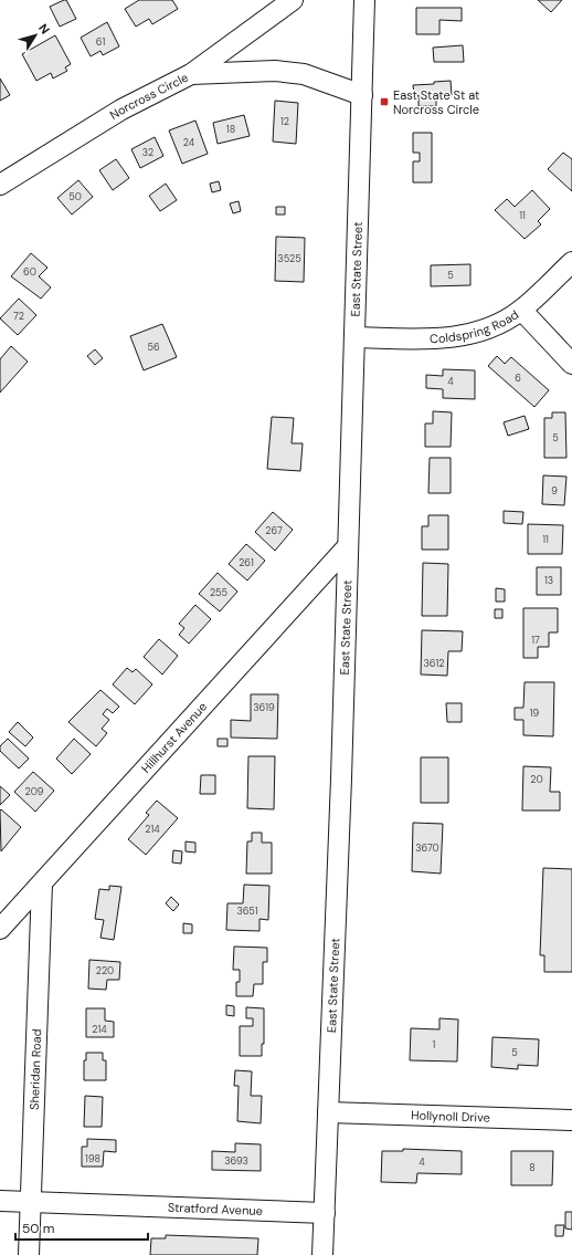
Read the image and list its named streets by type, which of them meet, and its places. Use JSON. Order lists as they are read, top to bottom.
{
  "streets": {
    "street": [
      "Norcross Circle",
      "East State Street",
      "Coldspring Road",
      "Hillhurst Avenue",
      "Sheridan Road",
      "Hollynoll Drive",
      "Stratford Avenue"
    ]
  },
  "crossings": [
    ["East State Street", "Coldspring Road"],
    ["East State Street", "Hillhurst Avenue"],
    ["East State Street", "Hollynoll Drive"],
    ["East State Street", "Stratford Avenue"],
    ["Hillhurst Avenue", "Sheridan Road"],
    ["Sheridan Road", "Stratford Avenue"]
  ],
  "places": {
    "transit": ["East State St at Norcross Circle"]
  },
  "house_numbers": [
    "61",
    "12",
    "18",
    "24",
    "32",
    "50",
    "11",
    "3525",
    "60",
    "5",
    "72",
    "56",
    "6",
    "4",
    "5",
    "9",
    "267",
    "11",
    "261",
    "13",
    "255",
    "17",
    "3612",
    "3619",
    "19",
    "20",
    "209",
    "214",
    "3670",
    "3651",
    "220",
    "214",
    "1",
    "5",
    "198",
    "3693",
    "4",
    "8"
  ],
  "scale_bar": "50 m",
  "north": "top right"
}
